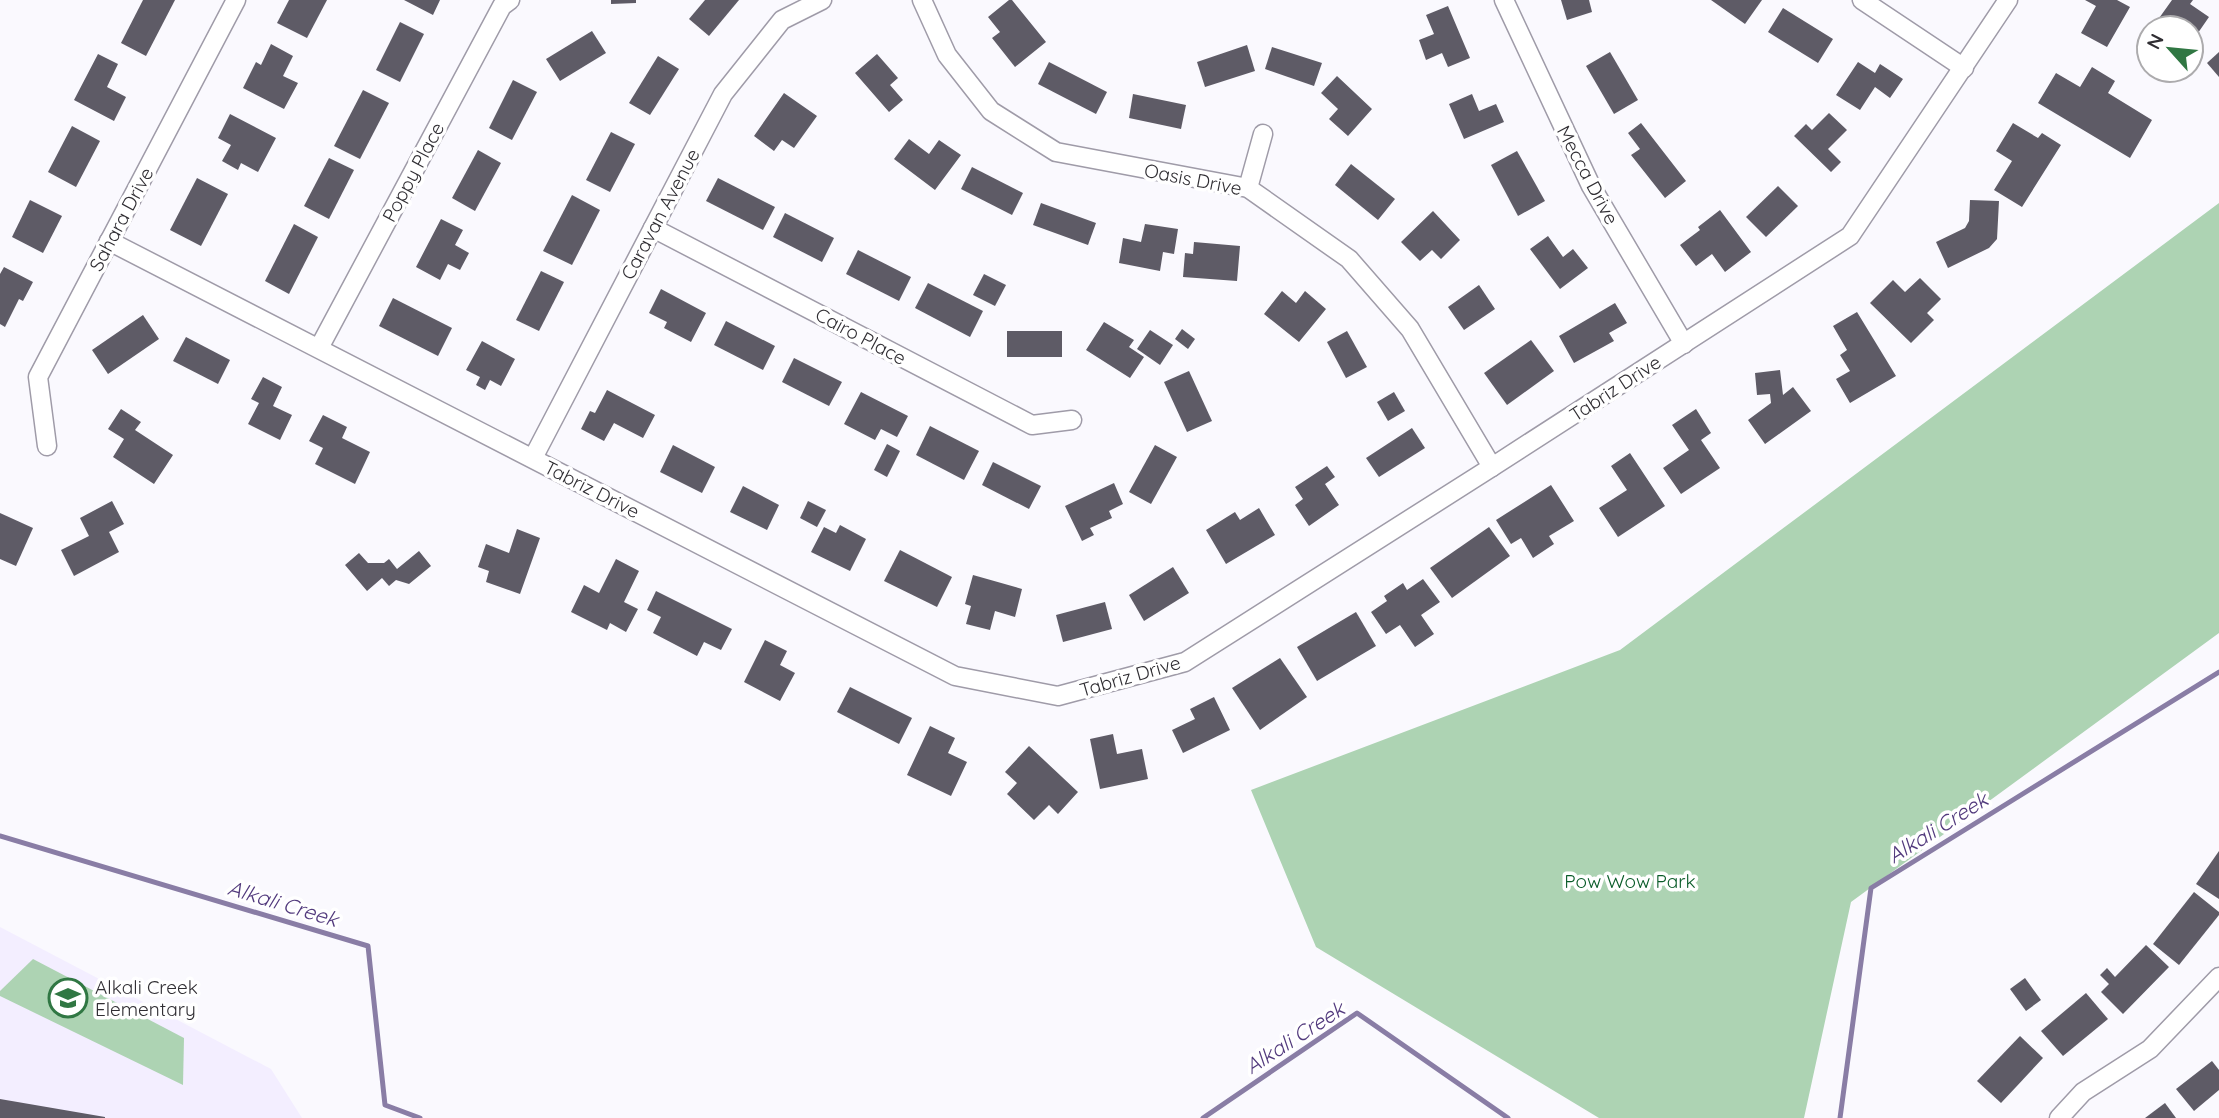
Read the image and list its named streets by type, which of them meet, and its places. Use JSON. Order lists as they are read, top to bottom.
{
  "streets": {
    "street": [
      "Poppy Place",
      "Mecca Drive",
      "Oasis Drive",
      "Caravan Avenue",
      "Sahara Drive",
      "Cairo Place",
      "Tabriz Drive"
    ]
  },
  "crossings": [
    ["Poppy Place", "Tabriz Drive"],
    ["Mecca Drive", "Tabriz Drive"],
    ["Oasis Drive", "Tabriz Drive"],
    ["Caravan Avenue", "Cairo Place"],
    ["Caravan Avenue", "Tabriz Drive"],
    ["Sahara Drive", "Tabriz Drive"]
  ],
  "water": ["Alkali Creek"],
  "parks": ["Pow Wow Park"],
  "places": {
    "school or university": ["Alkali Creek Elementary"]
  },
  "north": "top left"
}
